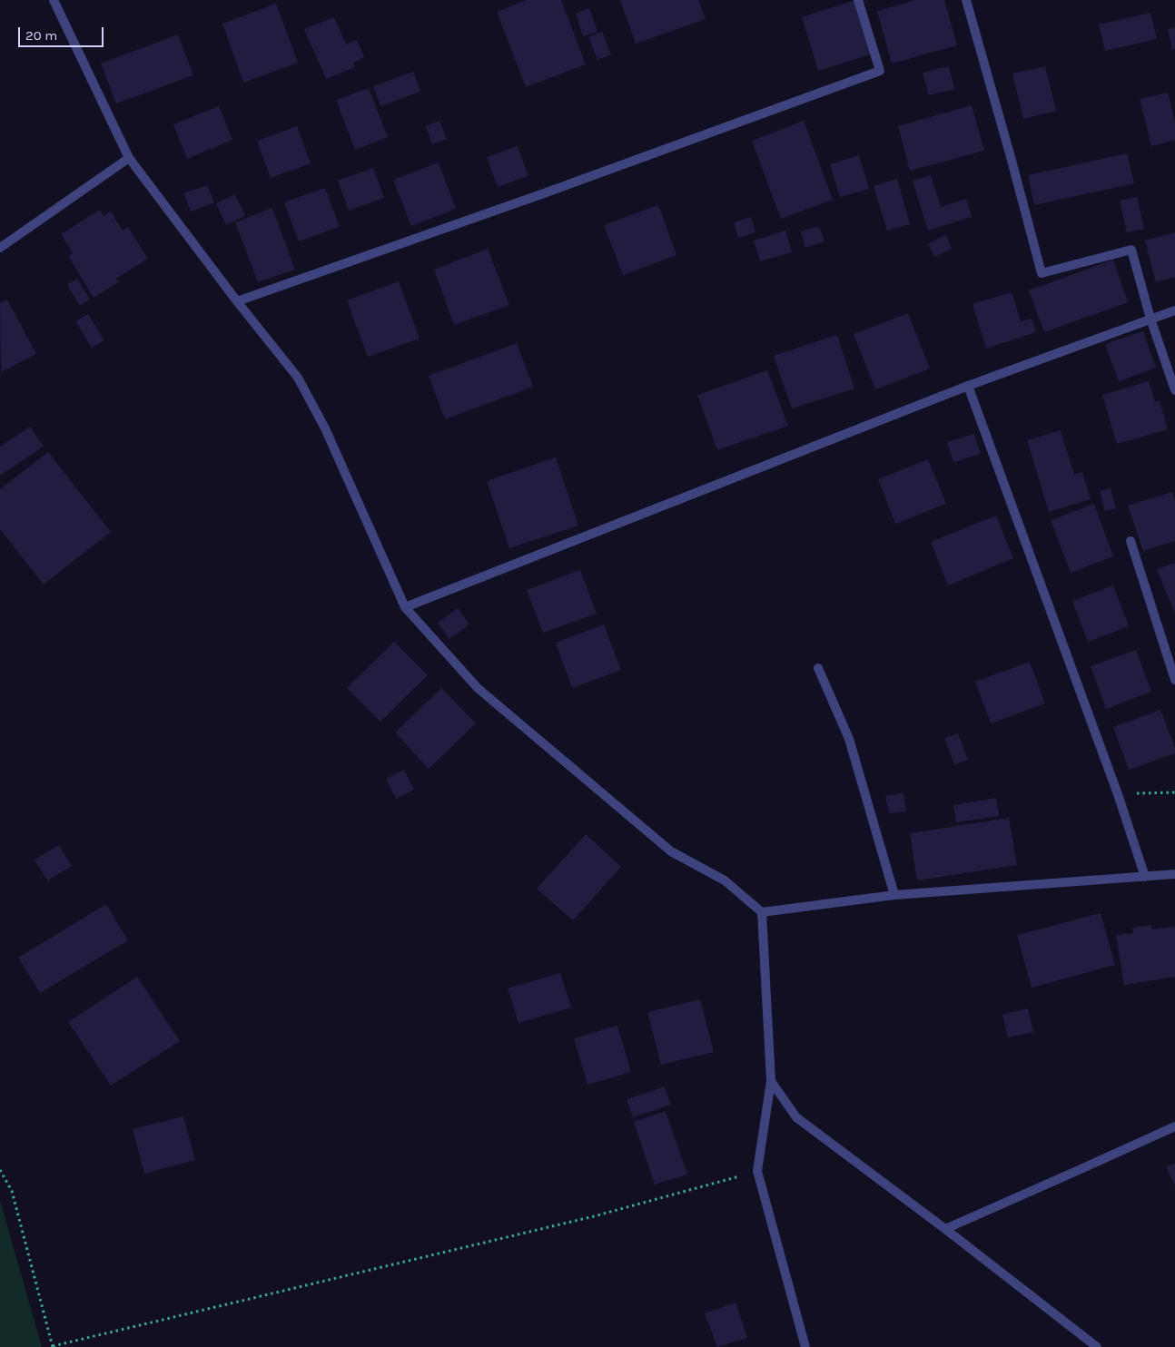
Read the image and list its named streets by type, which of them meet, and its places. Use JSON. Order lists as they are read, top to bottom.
{
  "scale_bar": "20 m"
}
